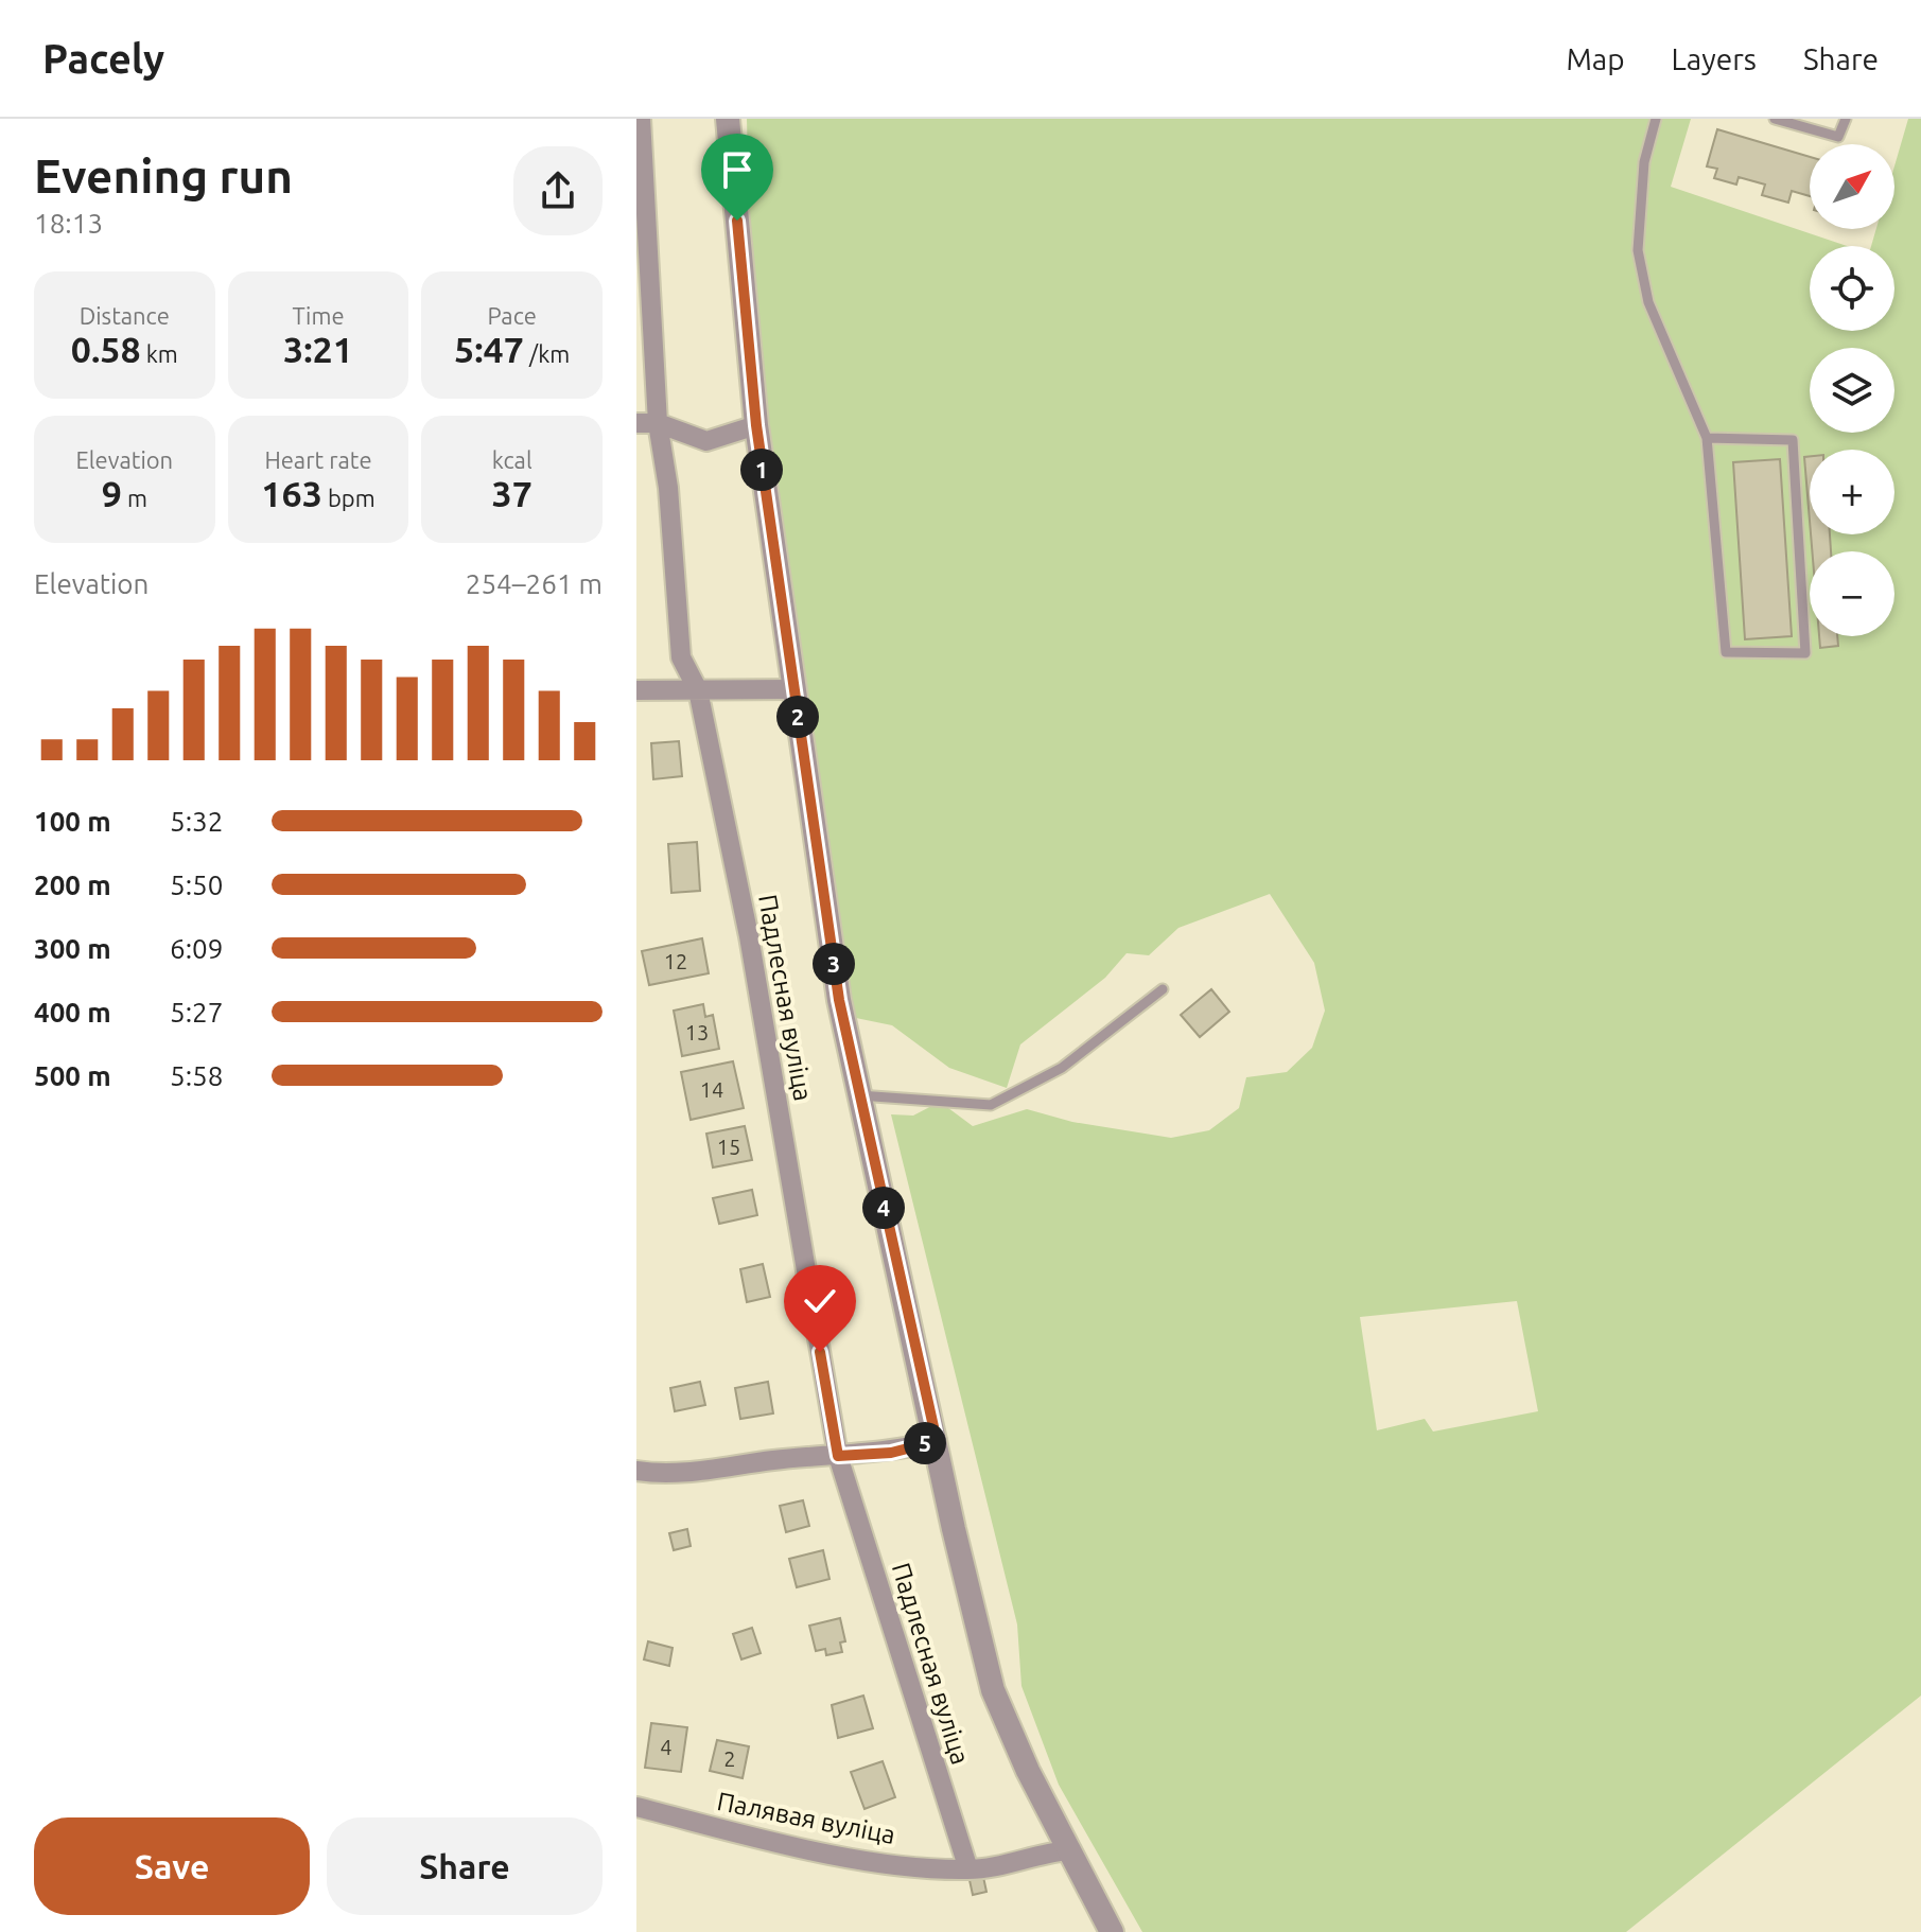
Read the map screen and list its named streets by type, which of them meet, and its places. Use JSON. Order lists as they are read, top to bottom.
{
  "streets": {
    "street": ["Падлесная вуліца", "Палявая вуліца"]
  },
  "crossings": [
    ["Падлесная вуліца", "Палявая вуліца"]
  ],
  "house_numbers": [
    "12",
    "13",
    "14",
    "15",
    "4",
    "2"
  ],
  "north": "top right",
  "page": {
    "header": "Pacely",
    "nav": ["Map", "Layers", "Share"],
    "heading": ["Evening run", "18:13"],
    "map_buttons": ["+", "−"],
    "stats": [
      ["Distance", "0.58 km"],
      ["Time", "3:21"],
      ["Pace", "5:47 /km"],
      ["Elevation", "9 m"],
      ["Heart rate", "163 bpm"],
      ["kcal", "37"]
    ],
    "pins": [
      "1",
      "2",
      "3",
      "4",
      "5"
    ],
    "chart": ["Elevation", "254–261 m"],
    "list": [
      {
        "name": "100 m",
        "note": "5:32"
      },
      {
        "name": "200 m",
        "note": "5:50"
      },
      {
        "name": "300 m",
        "note": "6:09"
      },
      {
        "name": "400 m",
        "note": "5:27"
      },
      {
        "name": "500 m",
        "note": "5:58"
      }
    ],
    "buttons": ["Save", "Share"]
  }
}
